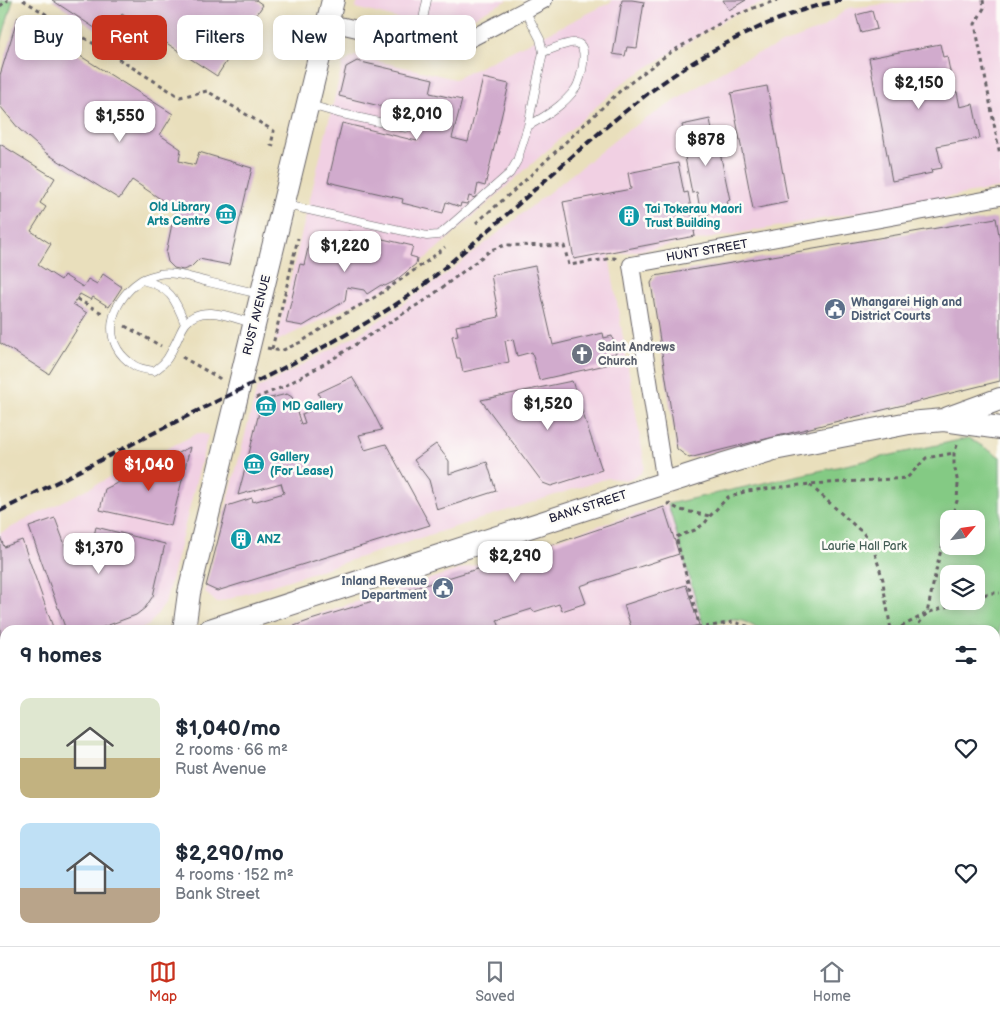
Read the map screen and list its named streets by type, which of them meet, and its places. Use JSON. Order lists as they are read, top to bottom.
{
  "streets": {
    "main road": ["RUST AVENUE", "BANK STREET"],
    "street": ["HUNT STREET"]
  },
  "parks": ["Laurie Hall Park"],
  "places": {
    "museum": ["Old Library Arts Centre", "MD Gallery", "Gallery (For Lease)"],
    "building": ["Tai Tokerau Maori Trust Building", "ANZ"],
    "public building": ["Whangarei High and District Courts", "Inland Revenue Department"],
    "church": ["Saint Andrews Church"]
  },
  "north": "top right",
  "page": {
    "chip": [
      "Buy",
      "Rent",
      "Filters",
      "New",
      "Apartment"
    ],
    "price": [
      "$2,150",
      "$2,010",
      "$1,550",
      "$878",
      "$1,220",
      "$1,520",
      "$1,040",
      "$1,370",
      "$2,290"
    ],
    "heading": "9 homes",
    "list": [
      {
        "name": "$1,040/mo",
        "note": "2 rooms · 66 m² · Rust Avenue"
      },
      {
        "name": "$2,290/mo",
        "note": "4 rooms · 152 m² · Bank Street"
      }
    ],
    "tabs": ["Map", "Saved", "Home"]
  }
}
